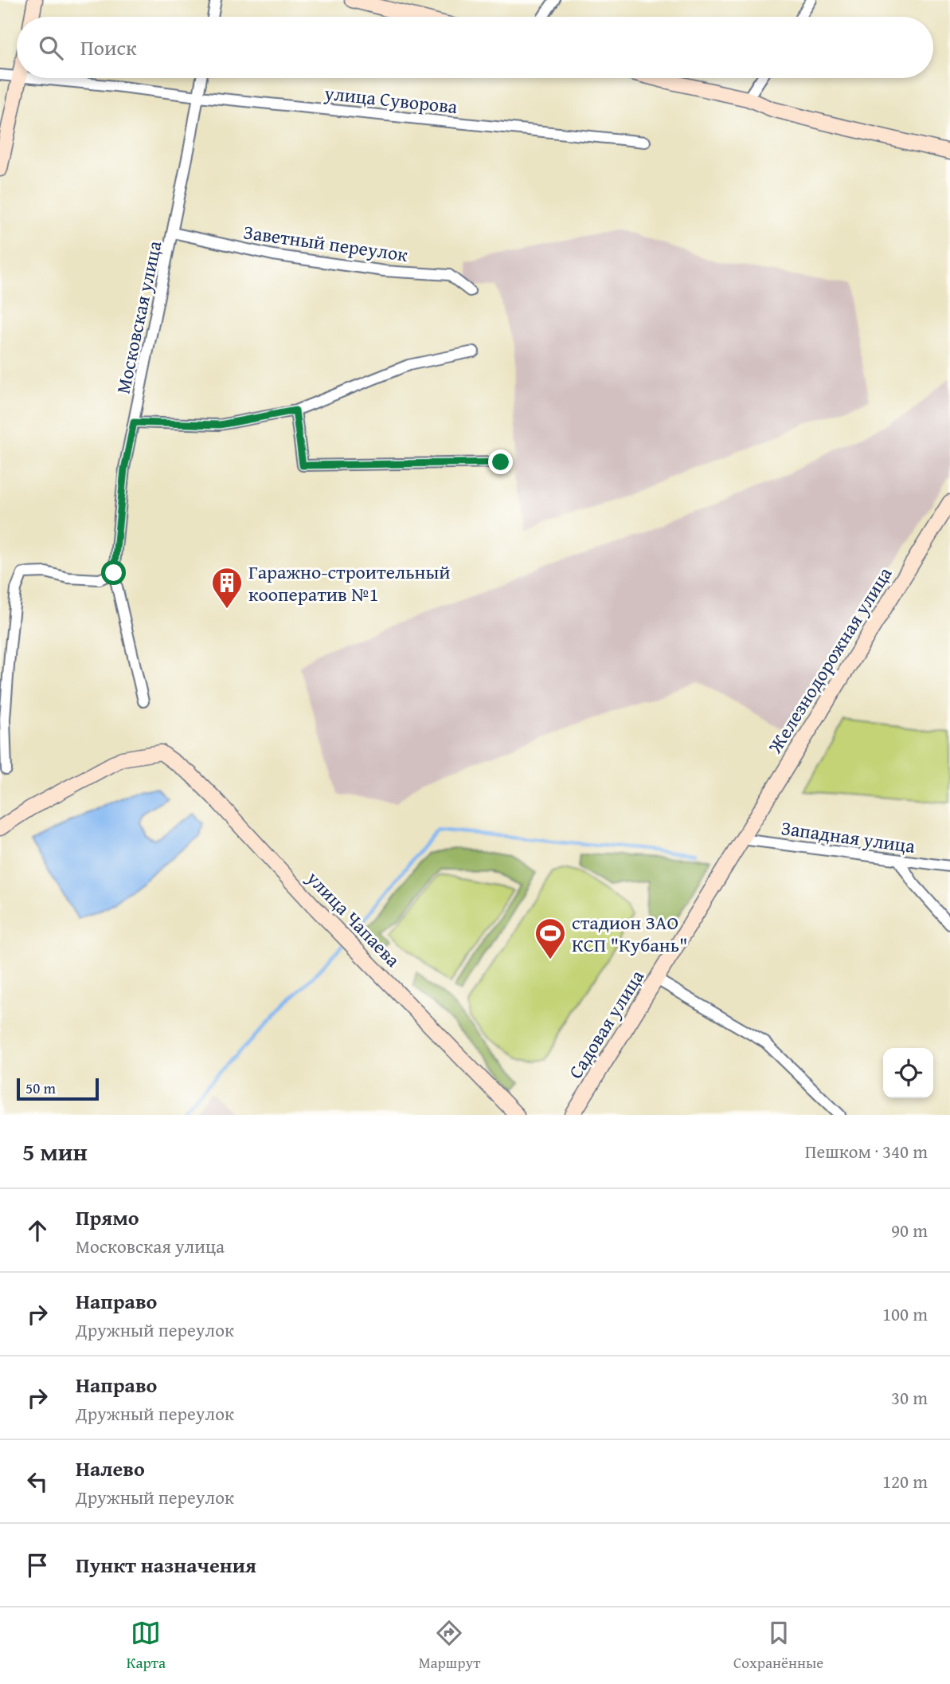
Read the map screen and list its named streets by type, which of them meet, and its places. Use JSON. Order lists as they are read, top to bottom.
{
  "streets": {
    "street": [
      "улица Суворова",
      "Заветный переулок",
      "Московская улица",
      "Железнодорожная улица",
      "Западная улица",
      "улица Чапаева",
      "Садовая улица"
    ]
  },
  "crossings": [
    ["улица Суворова", "Московская улица"],
    ["Заветный переулок", "Московская улица"],
    ["Железнодорожная улица", "Западная улица"],
    ["Железнодорожная улица", "Садовая улица"],
    ["Западная улица", "Садовая улица"]
  ],
  "places": {
    "building": ["Гаражно-строительный кооператив №1"],
    "sports": ["стадион ЗАО КСП \"Кубань\""]
  },
  "scale_bar": "50 m",
  "page": {
    "search": "Поиск",
    "scale": "50 m",
    "heading": ["5 мин", "Пешком · 340 m"],
    "list": [
      ["Прямо", "Московская улица", "90 m"],
      ["Направо", "Дружный переулок", "100 m"],
      ["Направо", "Дружный переулок", "30 m"],
      ["Налево", "Дружный переулок", "120 m"],
      "Пункт назначения"
    ],
    "nav": ["Карта", "Маршрут", "Сохранённые"]
  }
}
